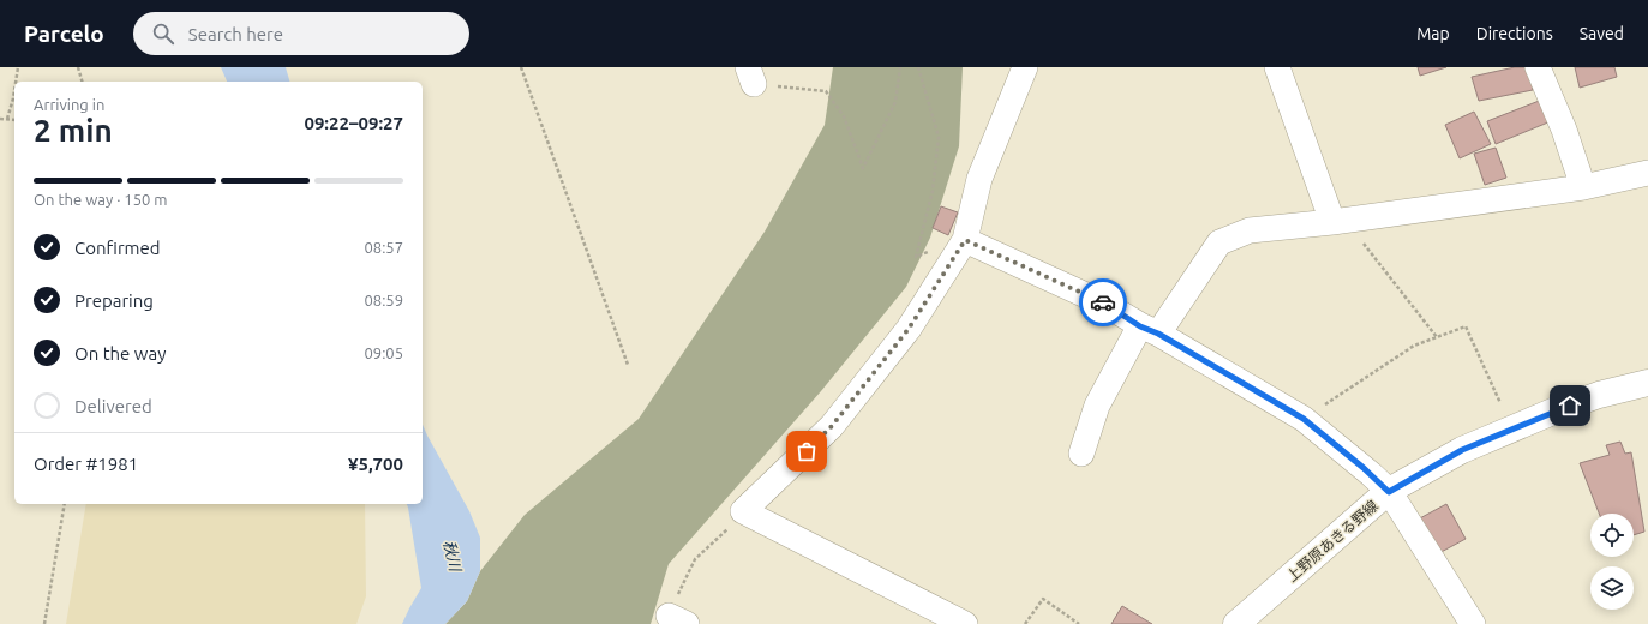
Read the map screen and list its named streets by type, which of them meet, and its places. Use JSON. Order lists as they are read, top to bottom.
{
  "streets": {
    "main road": ["上野原あきる野線"]
  },
  "water": ["秋川"],
  "page": {
    "header": "Parcelo",
    "search": "Search here",
    "nav": ["Map", "Directions", "Saved"],
    "heading": ["2 min", "Arriving in", "09:22–09:27"],
    "panel": ["Order #1981", "¥5,700"],
    "bar": "On the way · 150 m",
    "list": [
      ["Confirmed", "08:57"],
      ["Preparing", "08:59"],
      ["On the way", "09:05"],
      "Delivered"
    ]
  }
}
